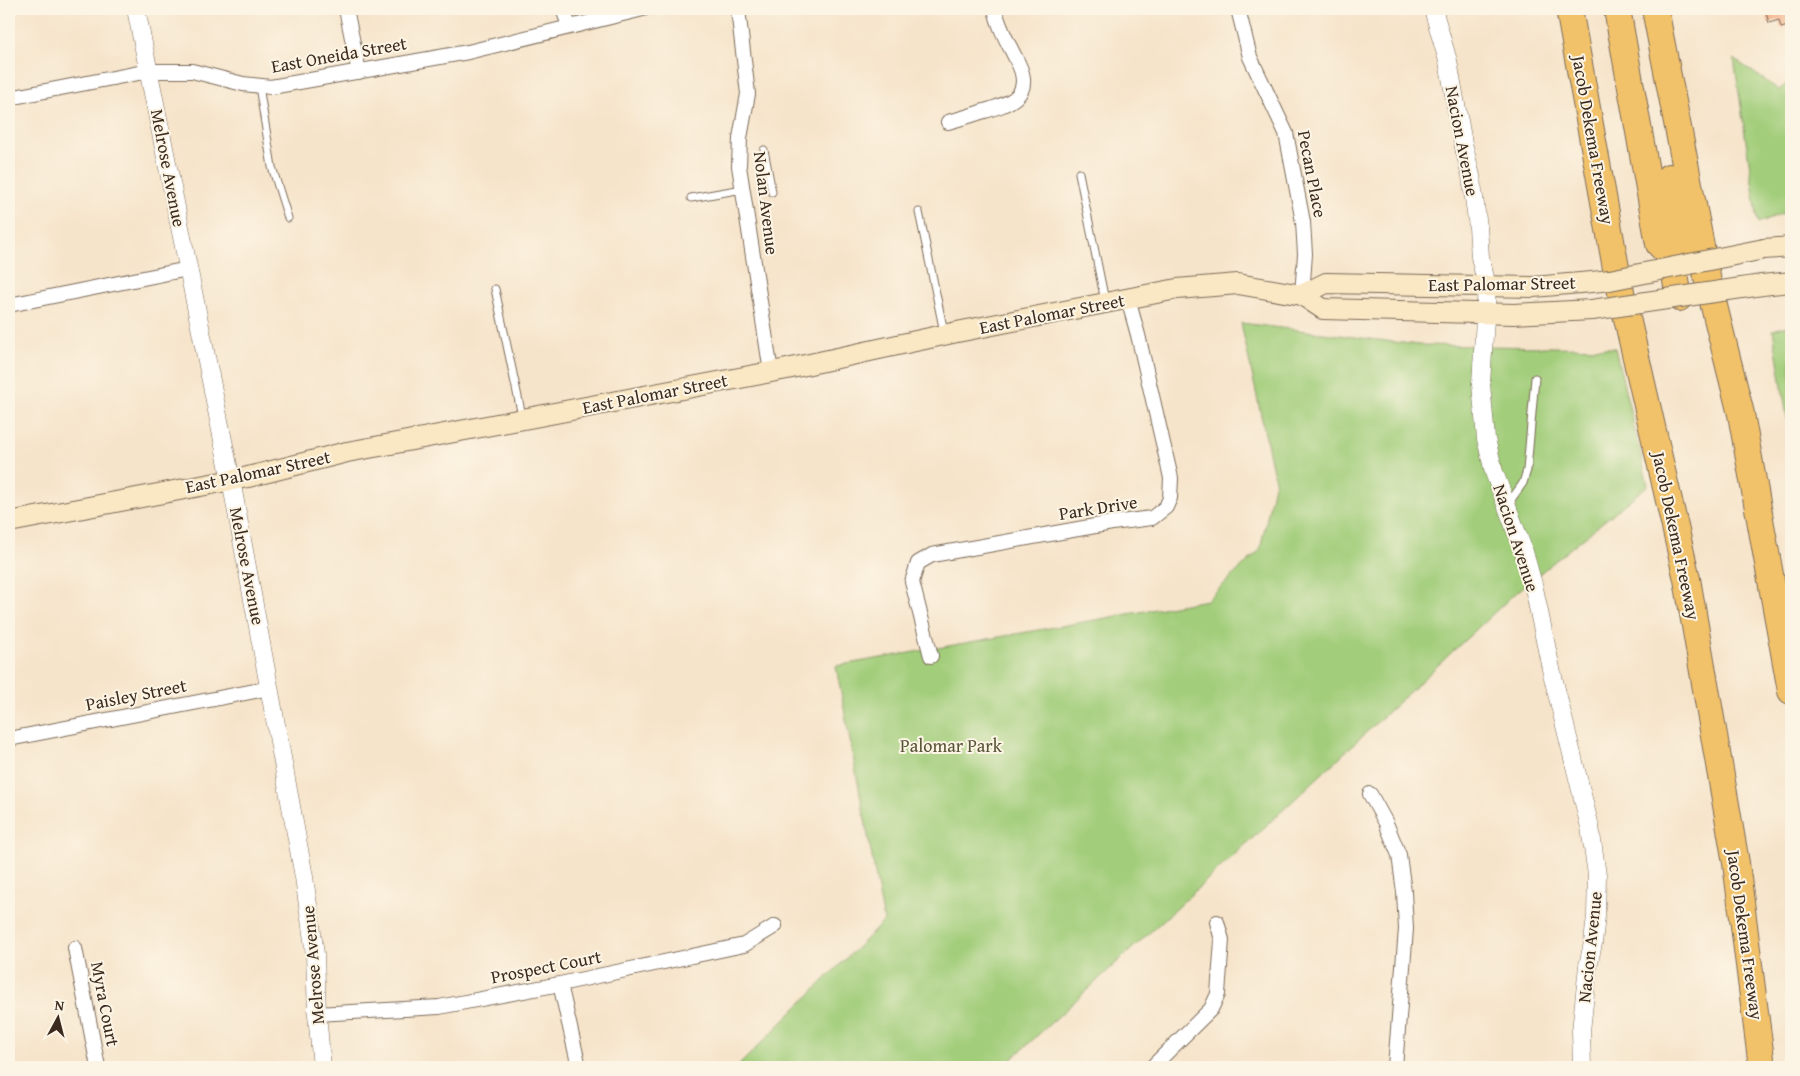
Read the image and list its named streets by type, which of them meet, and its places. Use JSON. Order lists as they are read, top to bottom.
{
  "streets": {
    "highway": ["Jacob Dekema Freeway"],
    "main road": ["East Palomar Street"],
    "street": [
      "East Oneida Street",
      "Nacion Avenue",
      "Melrose Avenue",
      "Pecan Place",
      "Nolan Avenue",
      "Park Drive",
      "Paisley Street",
      "Prospect Court",
      "Myra Court"
    ]
  },
  "crossings": [
    ["East Oneida Street", "Melrose Avenue"],
    ["Nacion Avenue", "East Palomar Street"],
    ["Melrose Avenue", "East Palomar Street"],
    ["Melrose Avenue", "Paisley Street"],
    ["Melrose Avenue", "Prospect Court"],
    ["Pecan Place", "East Palomar Street"],
    ["Nolan Avenue", "East Palomar Street"],
    ["East Palomar Street", "Park Drive"]
  ],
  "parks": ["Palomar Park"],
  "north": "top"
}
